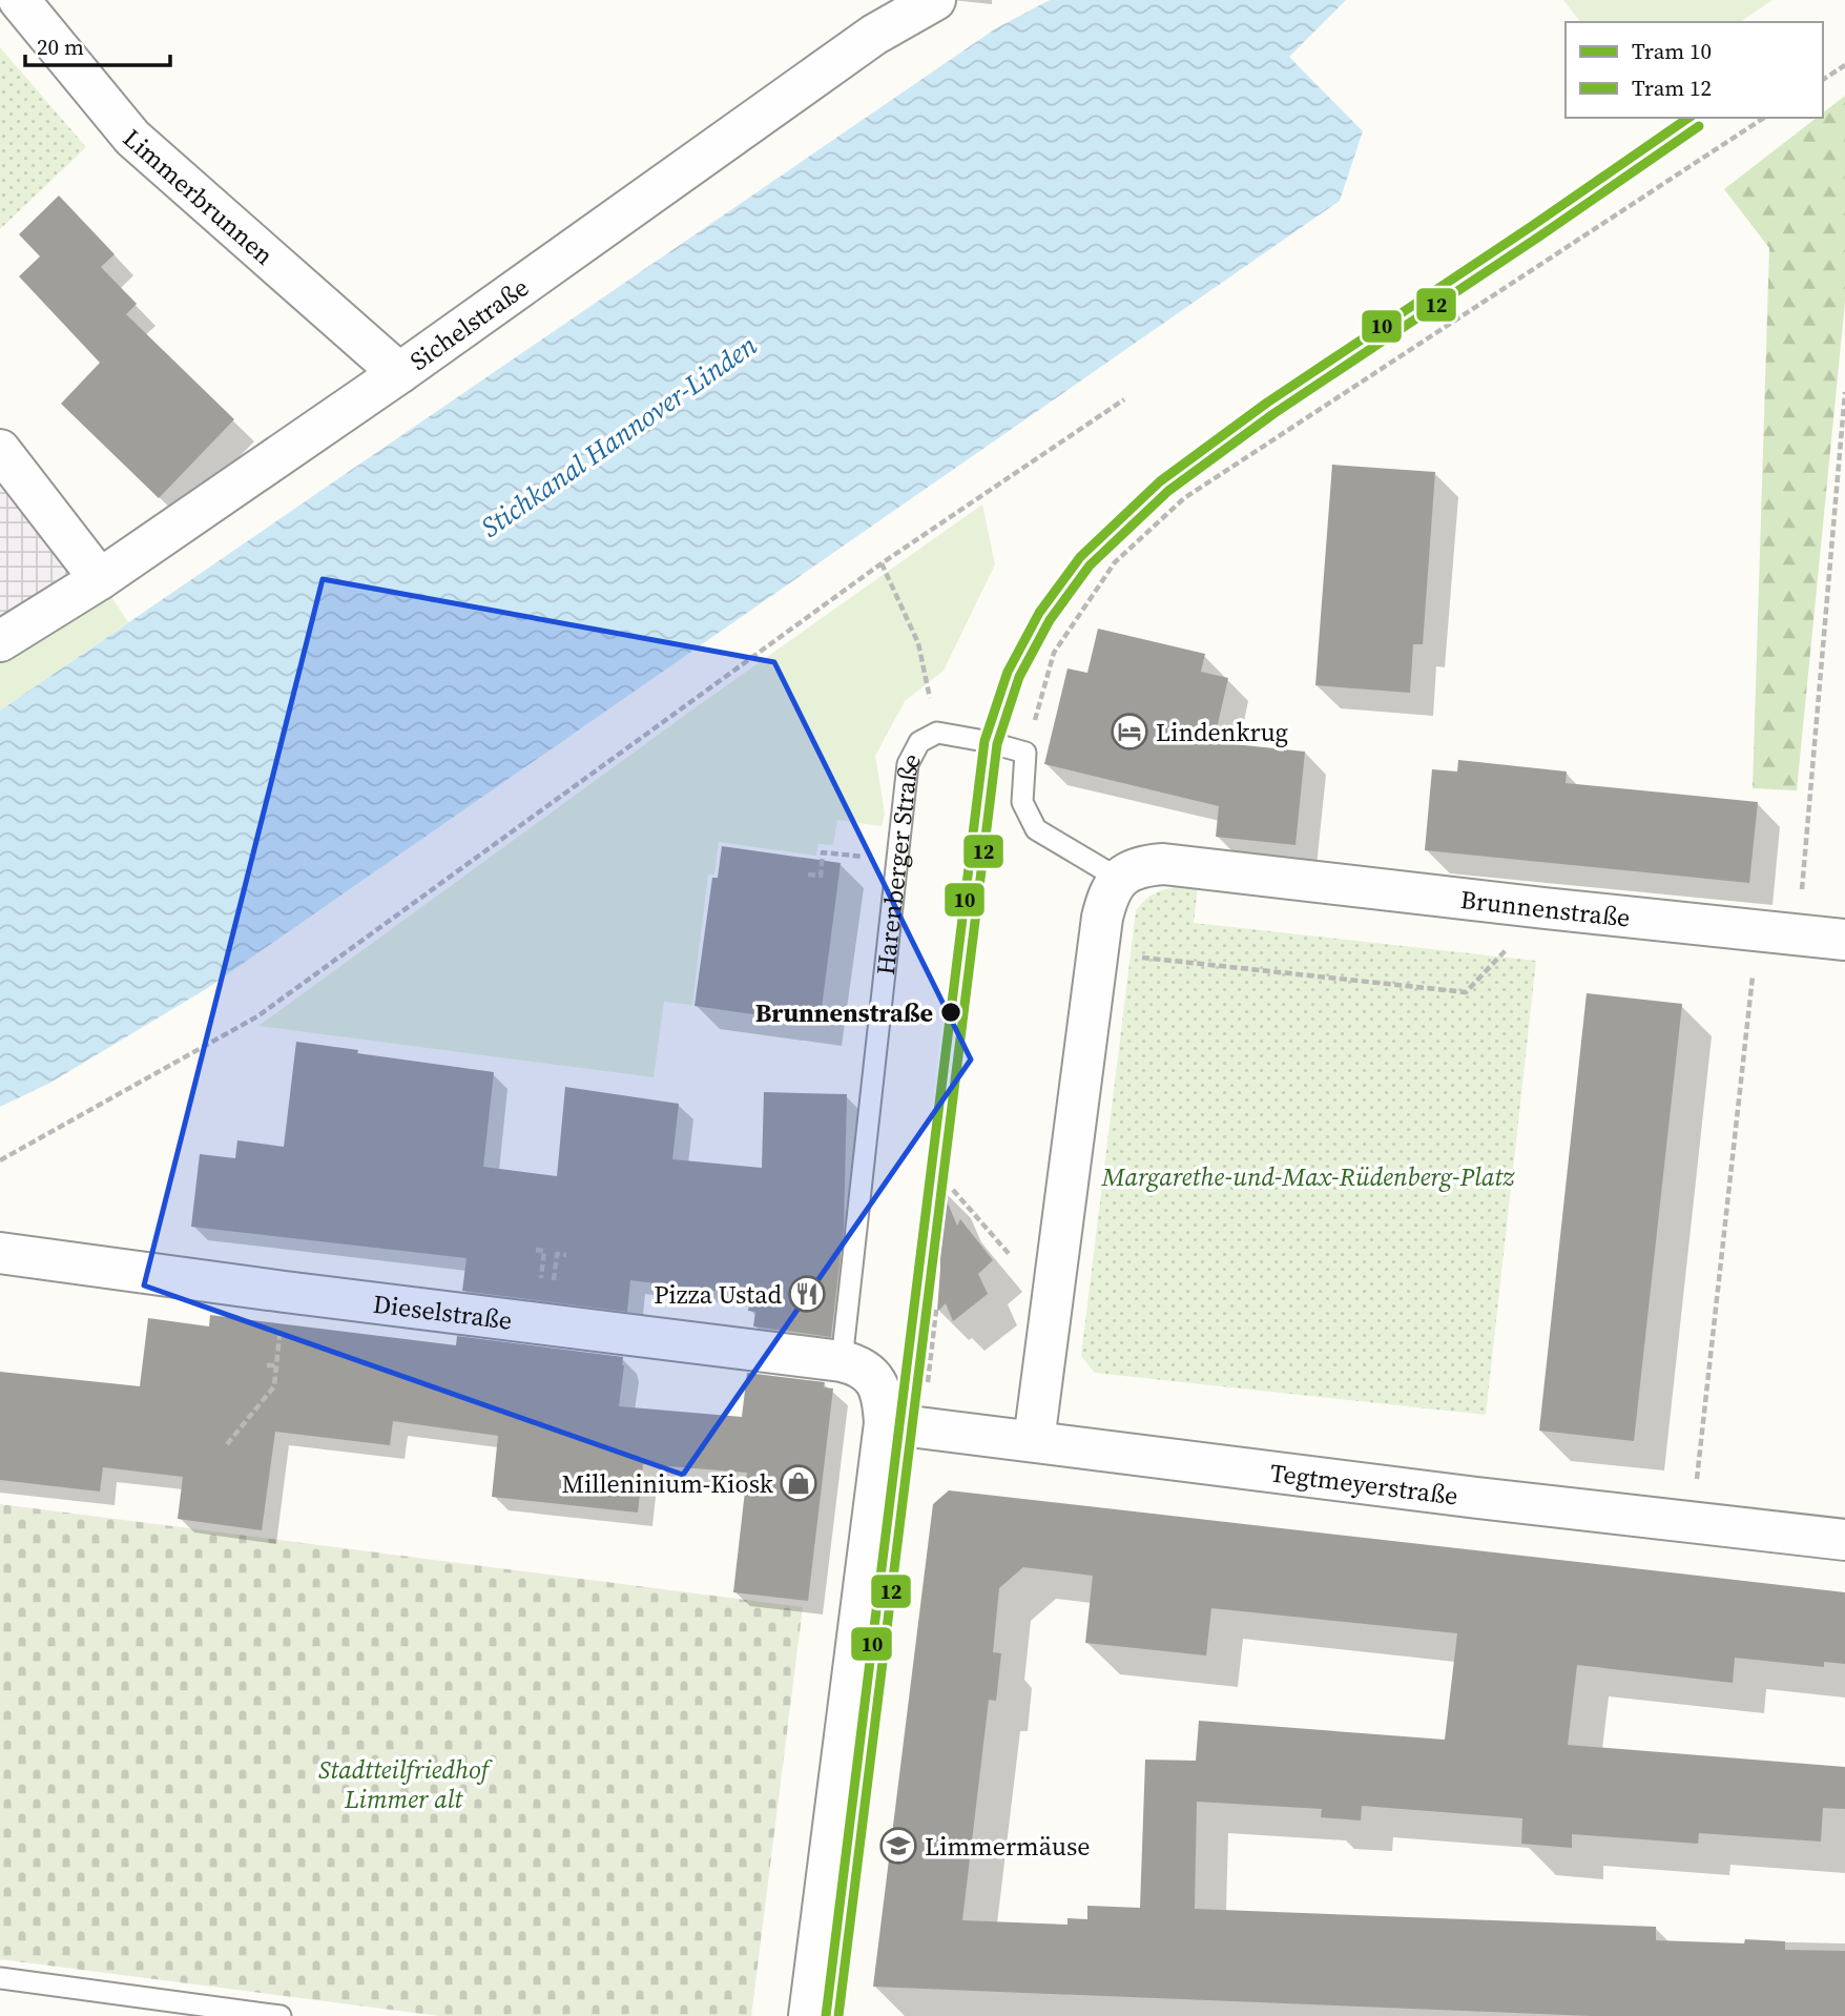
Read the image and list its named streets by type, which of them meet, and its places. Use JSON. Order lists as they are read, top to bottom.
{
  "streets": {
    "street": [
      "Limmerbrunnen",
      "Sichelstraße",
      "Brunnenstraße",
      "Dieselstraße",
      "Tegtmeyerstraße"
    ],
    "lane": ["Harenberger Straße"]
  },
  "crossings": [
    ["Limmerbrunnen", "Sichelstraße"],
    ["Harenberger Straße", "Dieselstraße"],
    ["Dieselstraße", "Tegtmeyerstraße"]
  ],
  "water": ["Stichkanal Hannover-Linden"],
  "parks": ["Margarethe-und-Max-Rüdenberg-Platz", "Stadtteilfriedhof Limmer alt"],
  "places": {
    "hotel": ["Lindenkrug"],
    "other": ["Brunnenstraße"],
    "restaurant": ["Pizza Ustad"],
    "shop": ["Milleninium-Kiosk"],
    "school or university": ["Limmermäuse"]
  },
  "lines": ["tram line 10", "tram line 12"],
  "legend": ["Tram 10", "Tram 12"],
  "scale_bar": "20 m"
}
